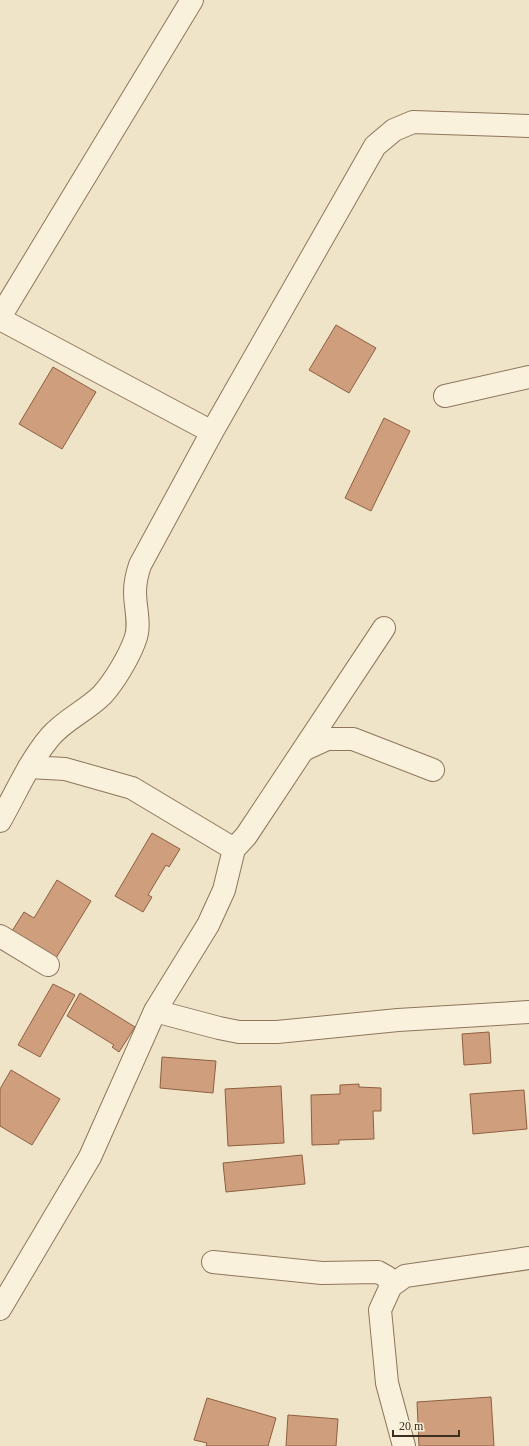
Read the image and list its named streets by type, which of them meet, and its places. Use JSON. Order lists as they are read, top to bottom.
{
  "scale_bar": "20 m"
}
